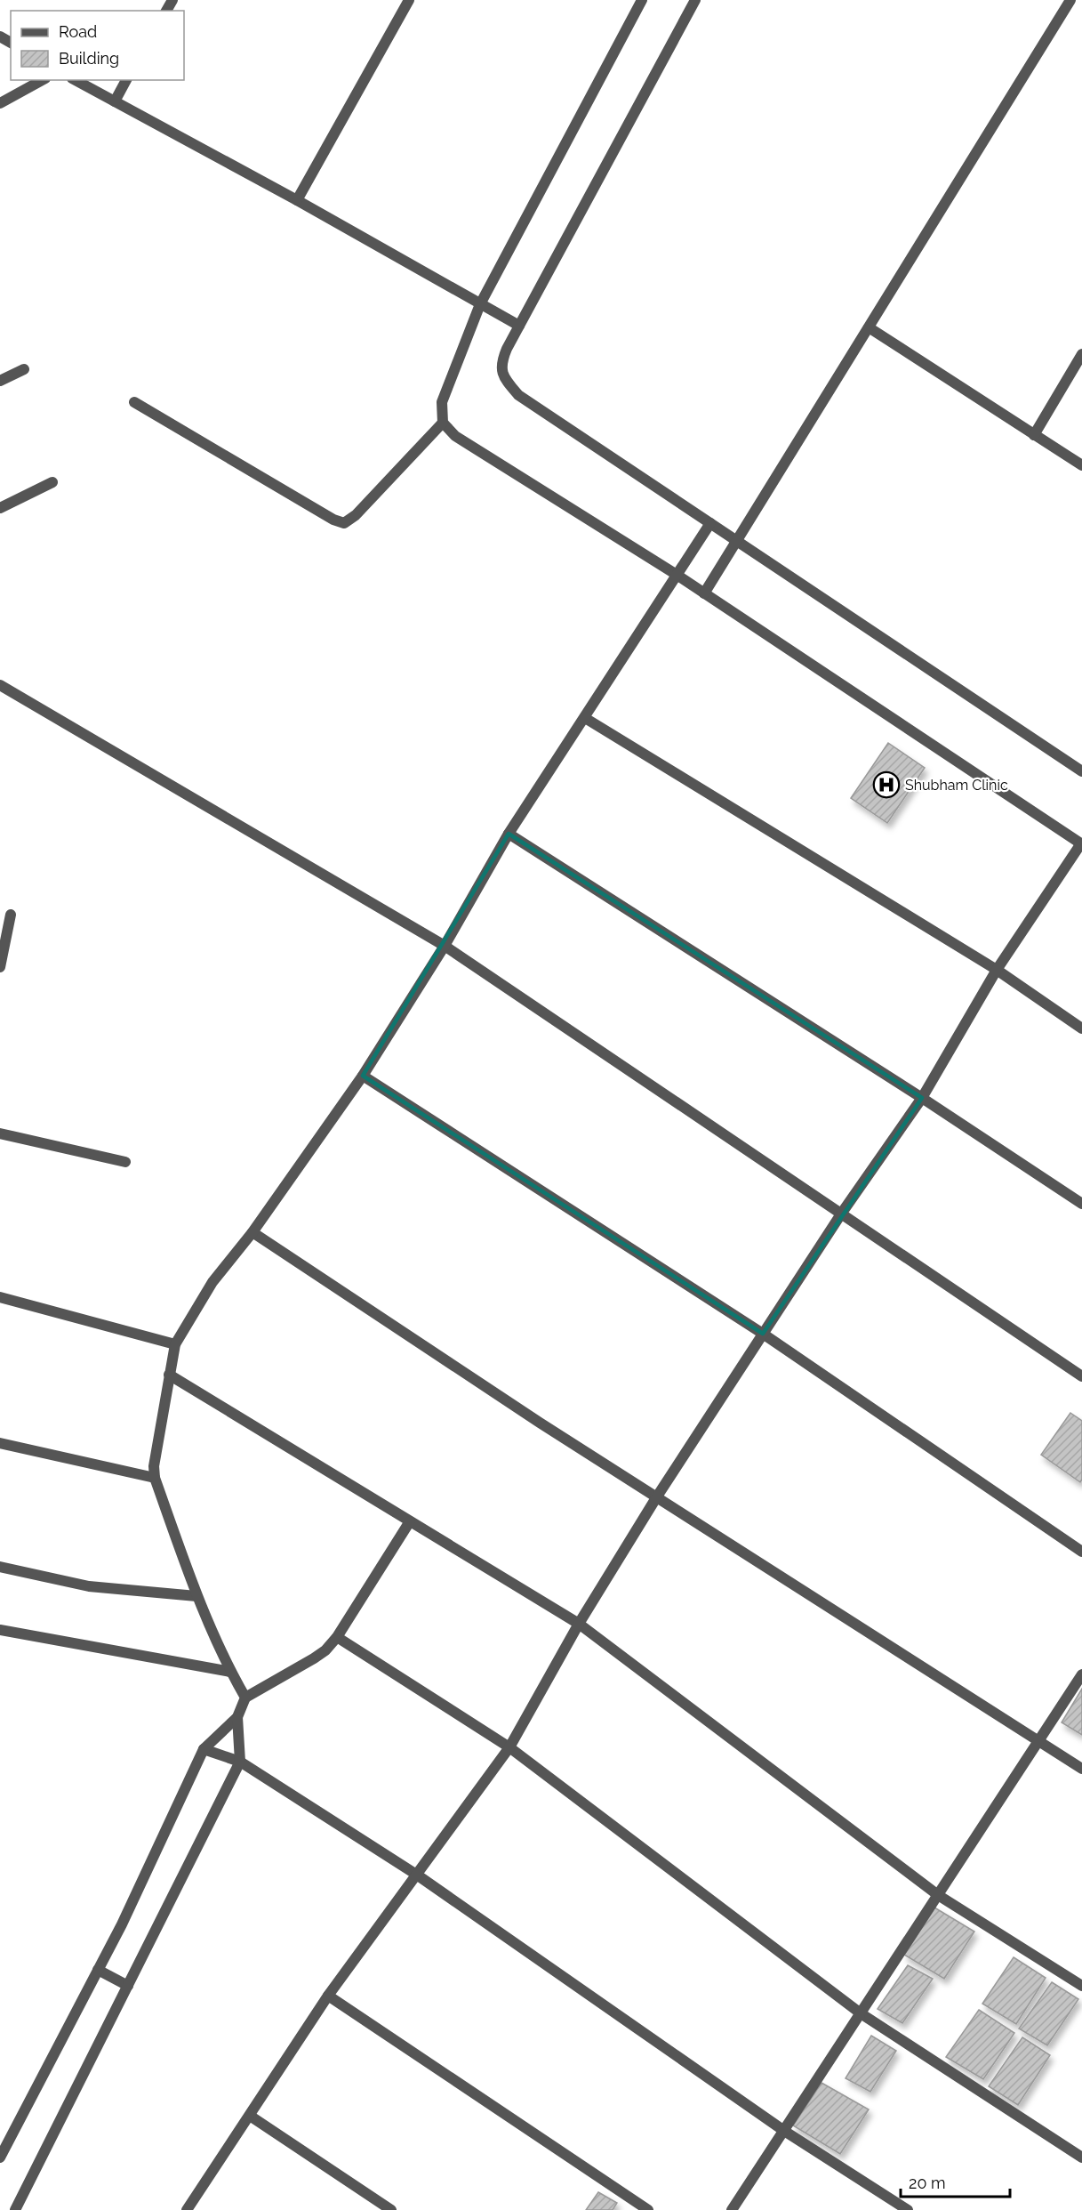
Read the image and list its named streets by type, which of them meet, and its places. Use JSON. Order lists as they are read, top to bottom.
{
  "places": {
    "hospital": ["Shubham Clinic"]
  },
  "legend": ["Road", "Building"],
  "scale_bar": "20 m"
}
